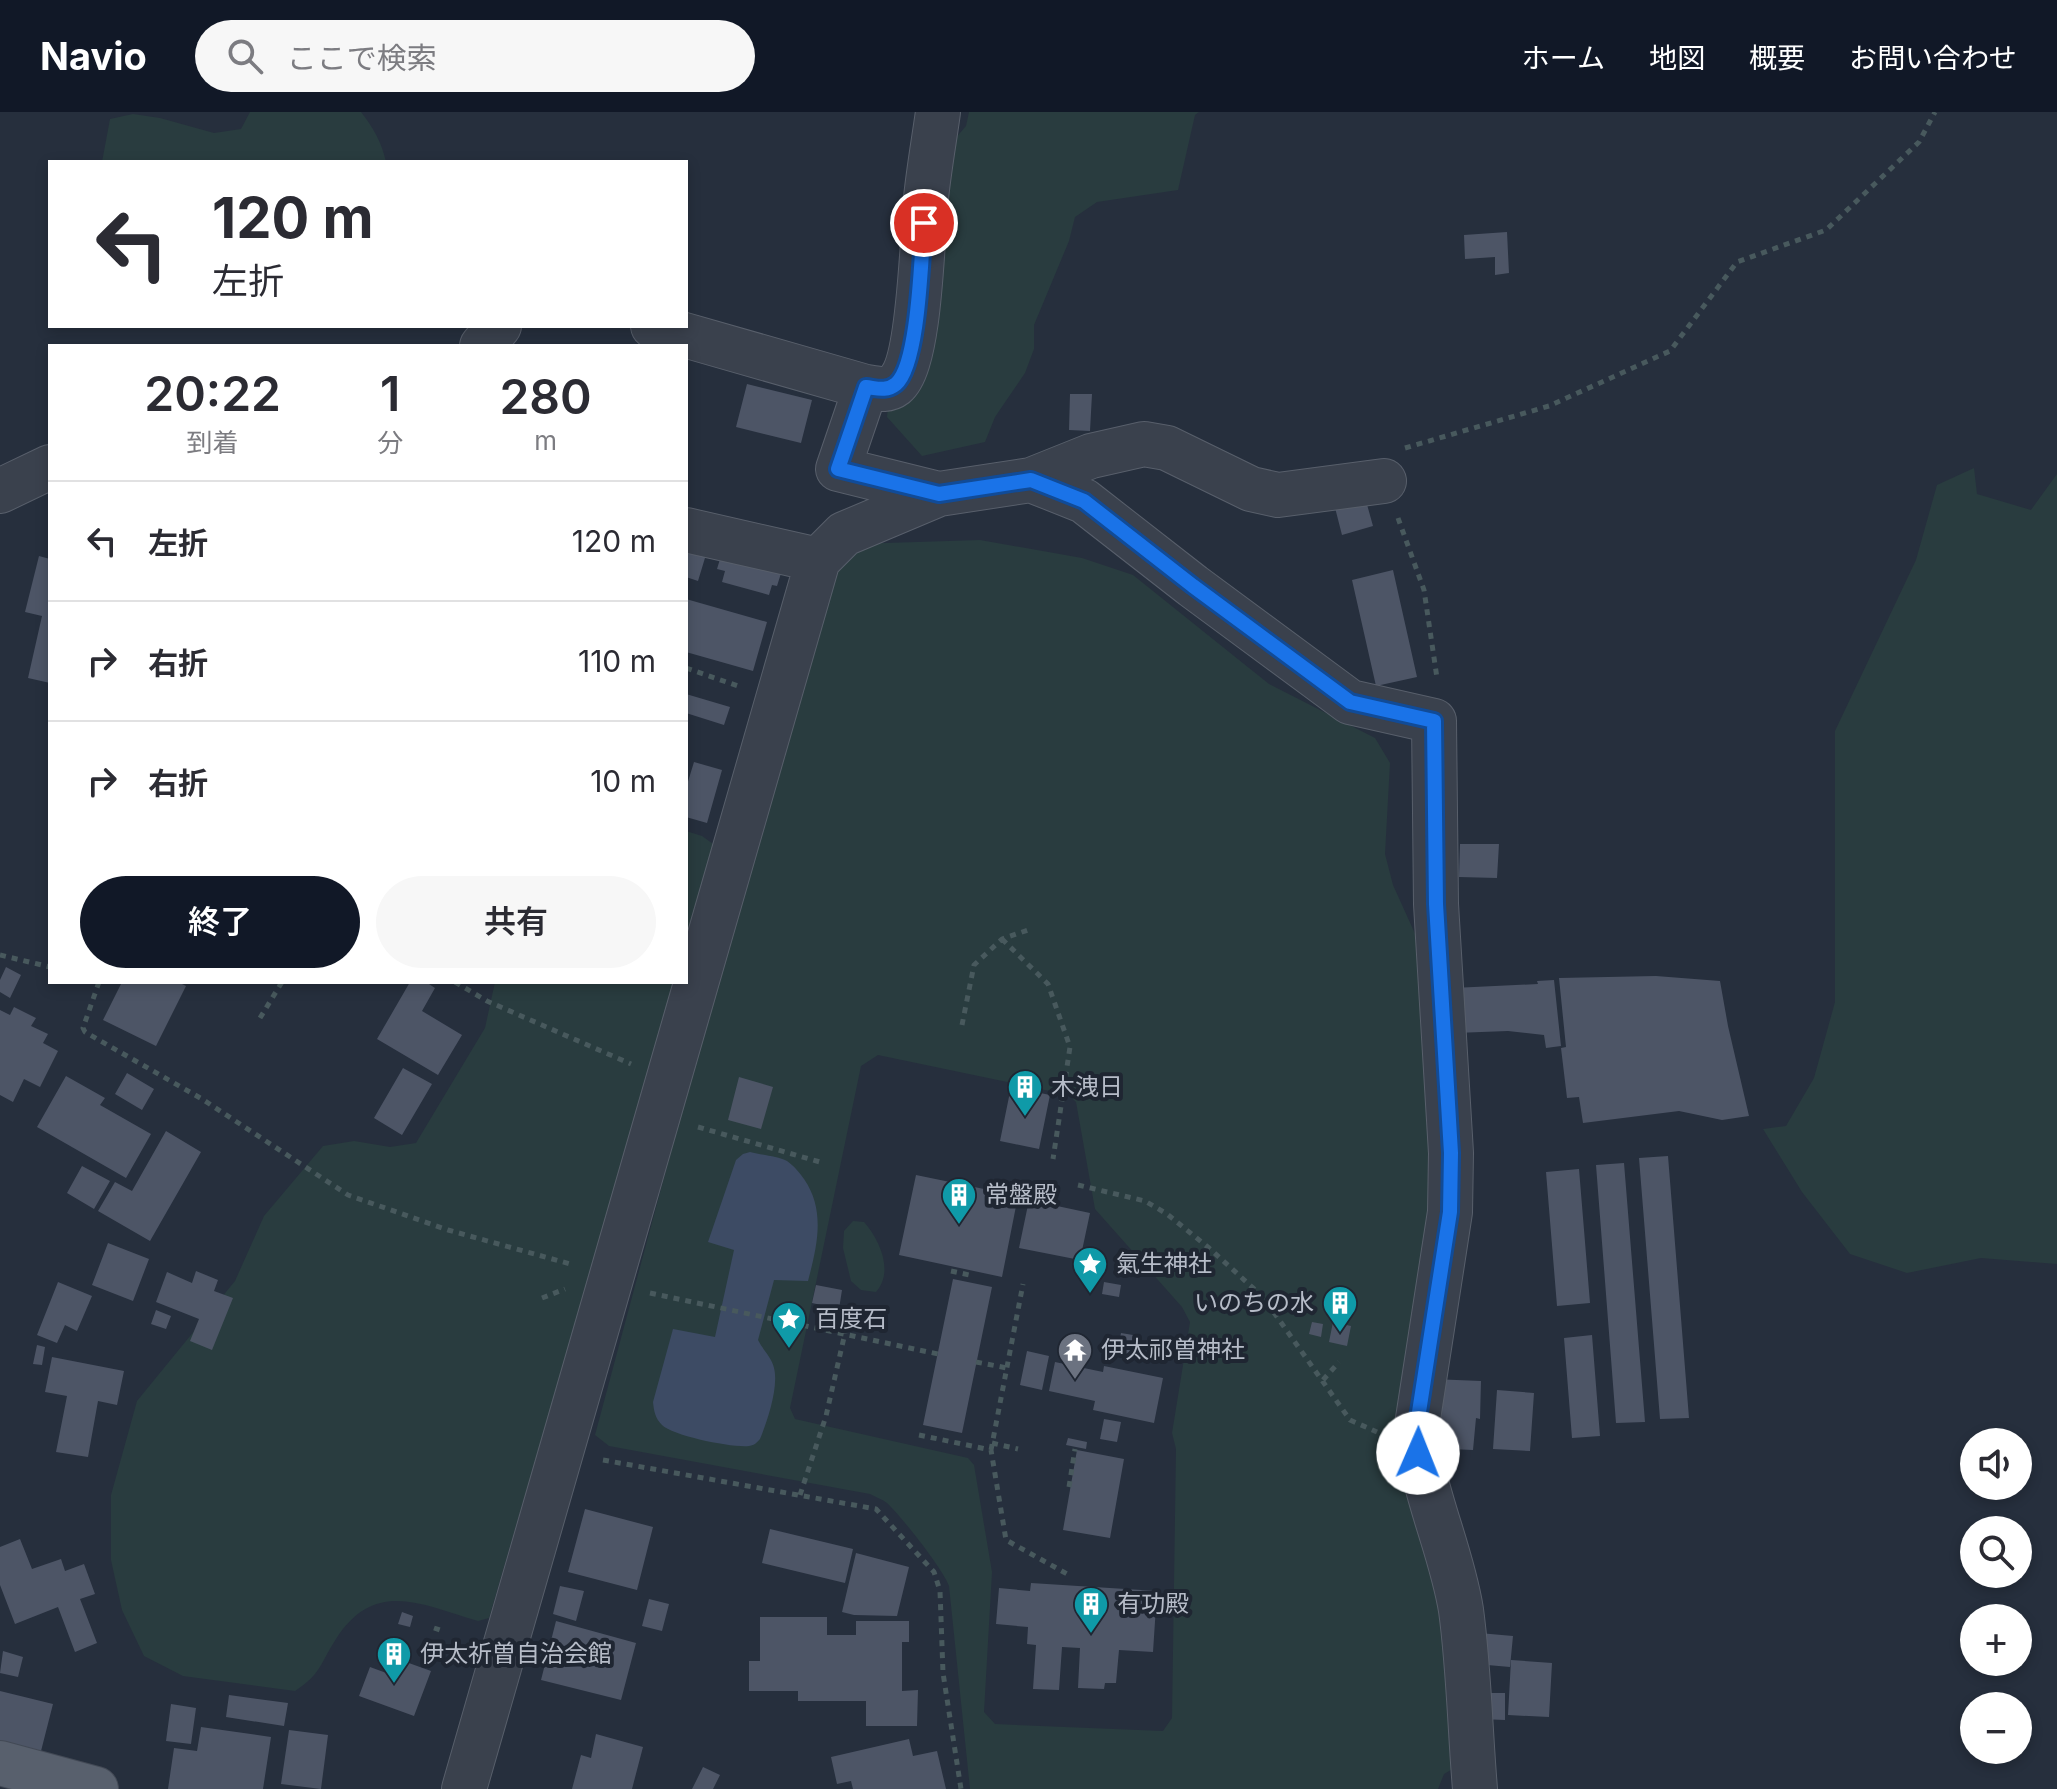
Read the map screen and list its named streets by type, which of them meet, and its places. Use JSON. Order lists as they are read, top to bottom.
{
  "places": {
    "building": [
      "木洩日",
      "常盤殿",
      "いのちの水",
      "有功殿",
      "伊太祈曽自治会館"
    ],
    "place": ["氣生神社", "百度石"],
    "temple": ["伊太祁曽神社"]
  },
  "page": {
    "header": "Navio",
    "search": "ここで検索",
    "nav": [
      "ホーム",
      "地図",
      "概要",
      "お問い合わせ"
    ],
    "turn": ["120 m", "左折"],
    "eta": [
      "20:22",
      "到着",
      "1",
      "分",
      "280",
      "m"
    ],
    "list": [
      {
        "name": "左折",
        "value": "120 m"
      },
      {
        "name": "右折",
        "value": "110 m"
      },
      {
        "name": "右折",
        "value": "10 m"
      }
    ],
    "buttons": ["終了", "共有"],
    "map_buttons": ["+", "−"]
  }
}
